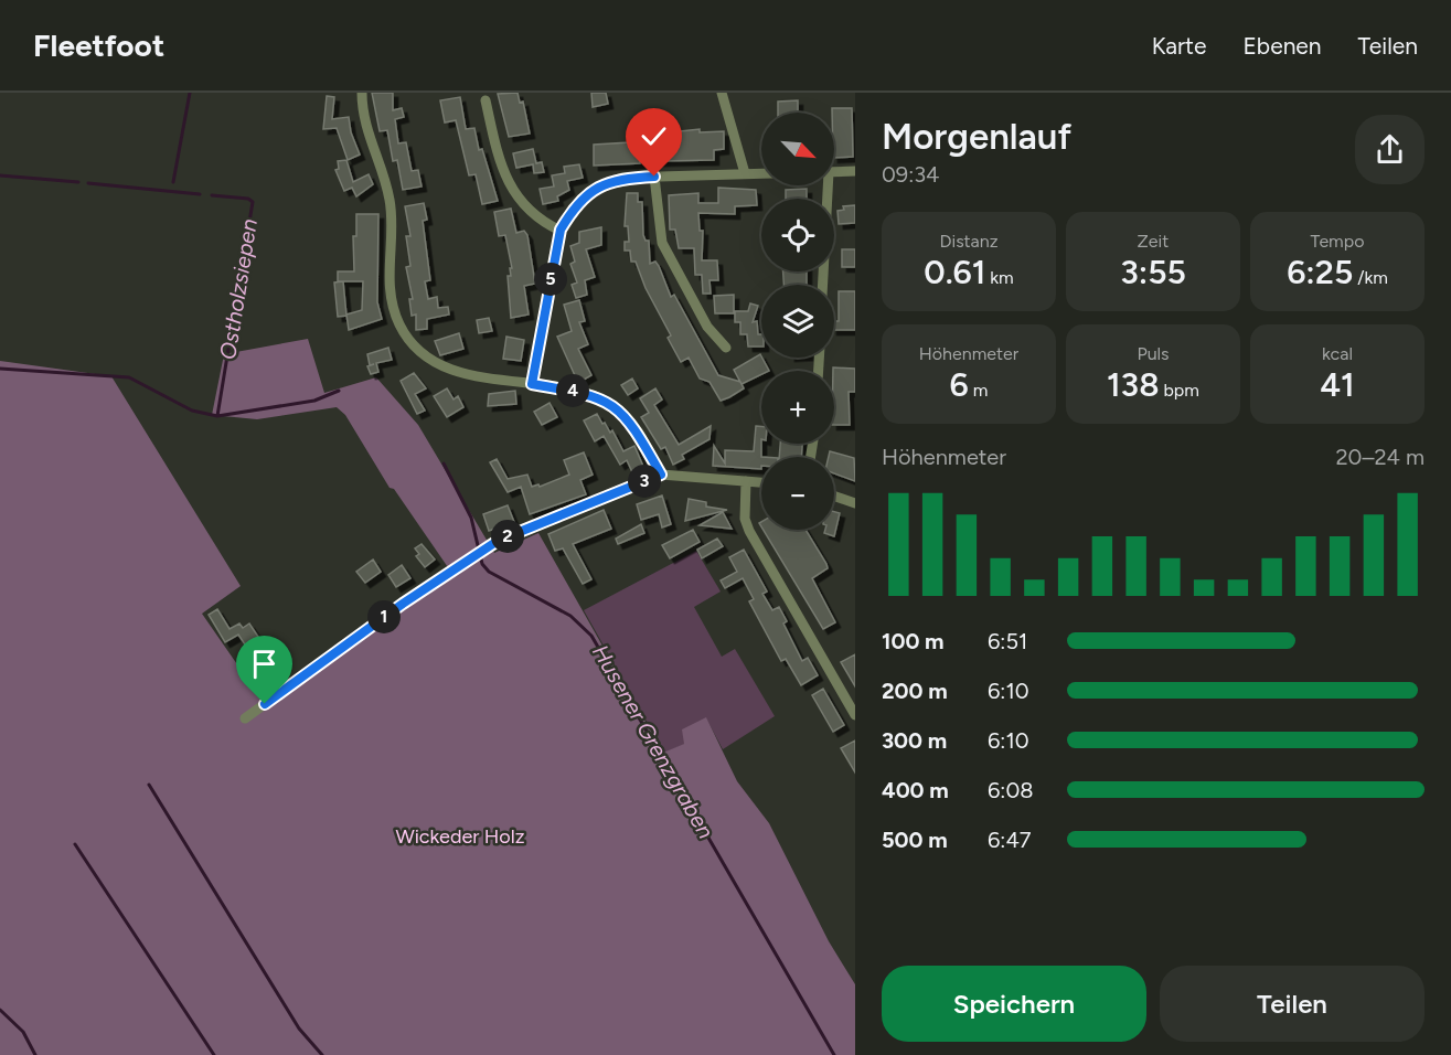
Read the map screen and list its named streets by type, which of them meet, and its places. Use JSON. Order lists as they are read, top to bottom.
{
  "water": ["Ostholzsiepen", "Husener Grenzgraben"],
  "parks": ["Wickeder Holz"],
  "north": "bottom right",
  "page": {
    "header": "Fleetfoot",
    "nav": ["Karte", "Ebenen", "Teilen"],
    "heading": ["Morgenlauf", "09:34"],
    "map_buttons": ["+", "−"],
    "stats": [
      ["Distanz", "0.61 km"],
      ["Zeit", "3:55"],
      ["Tempo", "6:25 /km"],
      ["Höhenmeter", "6 m"],
      ["Puls", "138 bpm"],
      ["kcal", "41"]
    ],
    "pins": [
      "5",
      "4",
      "3",
      "2",
      "1"
    ],
    "chart": ["Höhenmeter", "20–24 m"],
    "list": [
      {
        "name": "100 m",
        "note": "6:51"
      },
      {
        "name": "200 m",
        "note": "6:10"
      },
      {
        "name": "300 m",
        "note": "6:10"
      },
      {
        "name": "400 m",
        "note": "6:08"
      },
      {
        "name": "500 m",
        "note": "6:47"
      }
    ],
    "buttons": ["Speichern", "Teilen"]
  }
}
